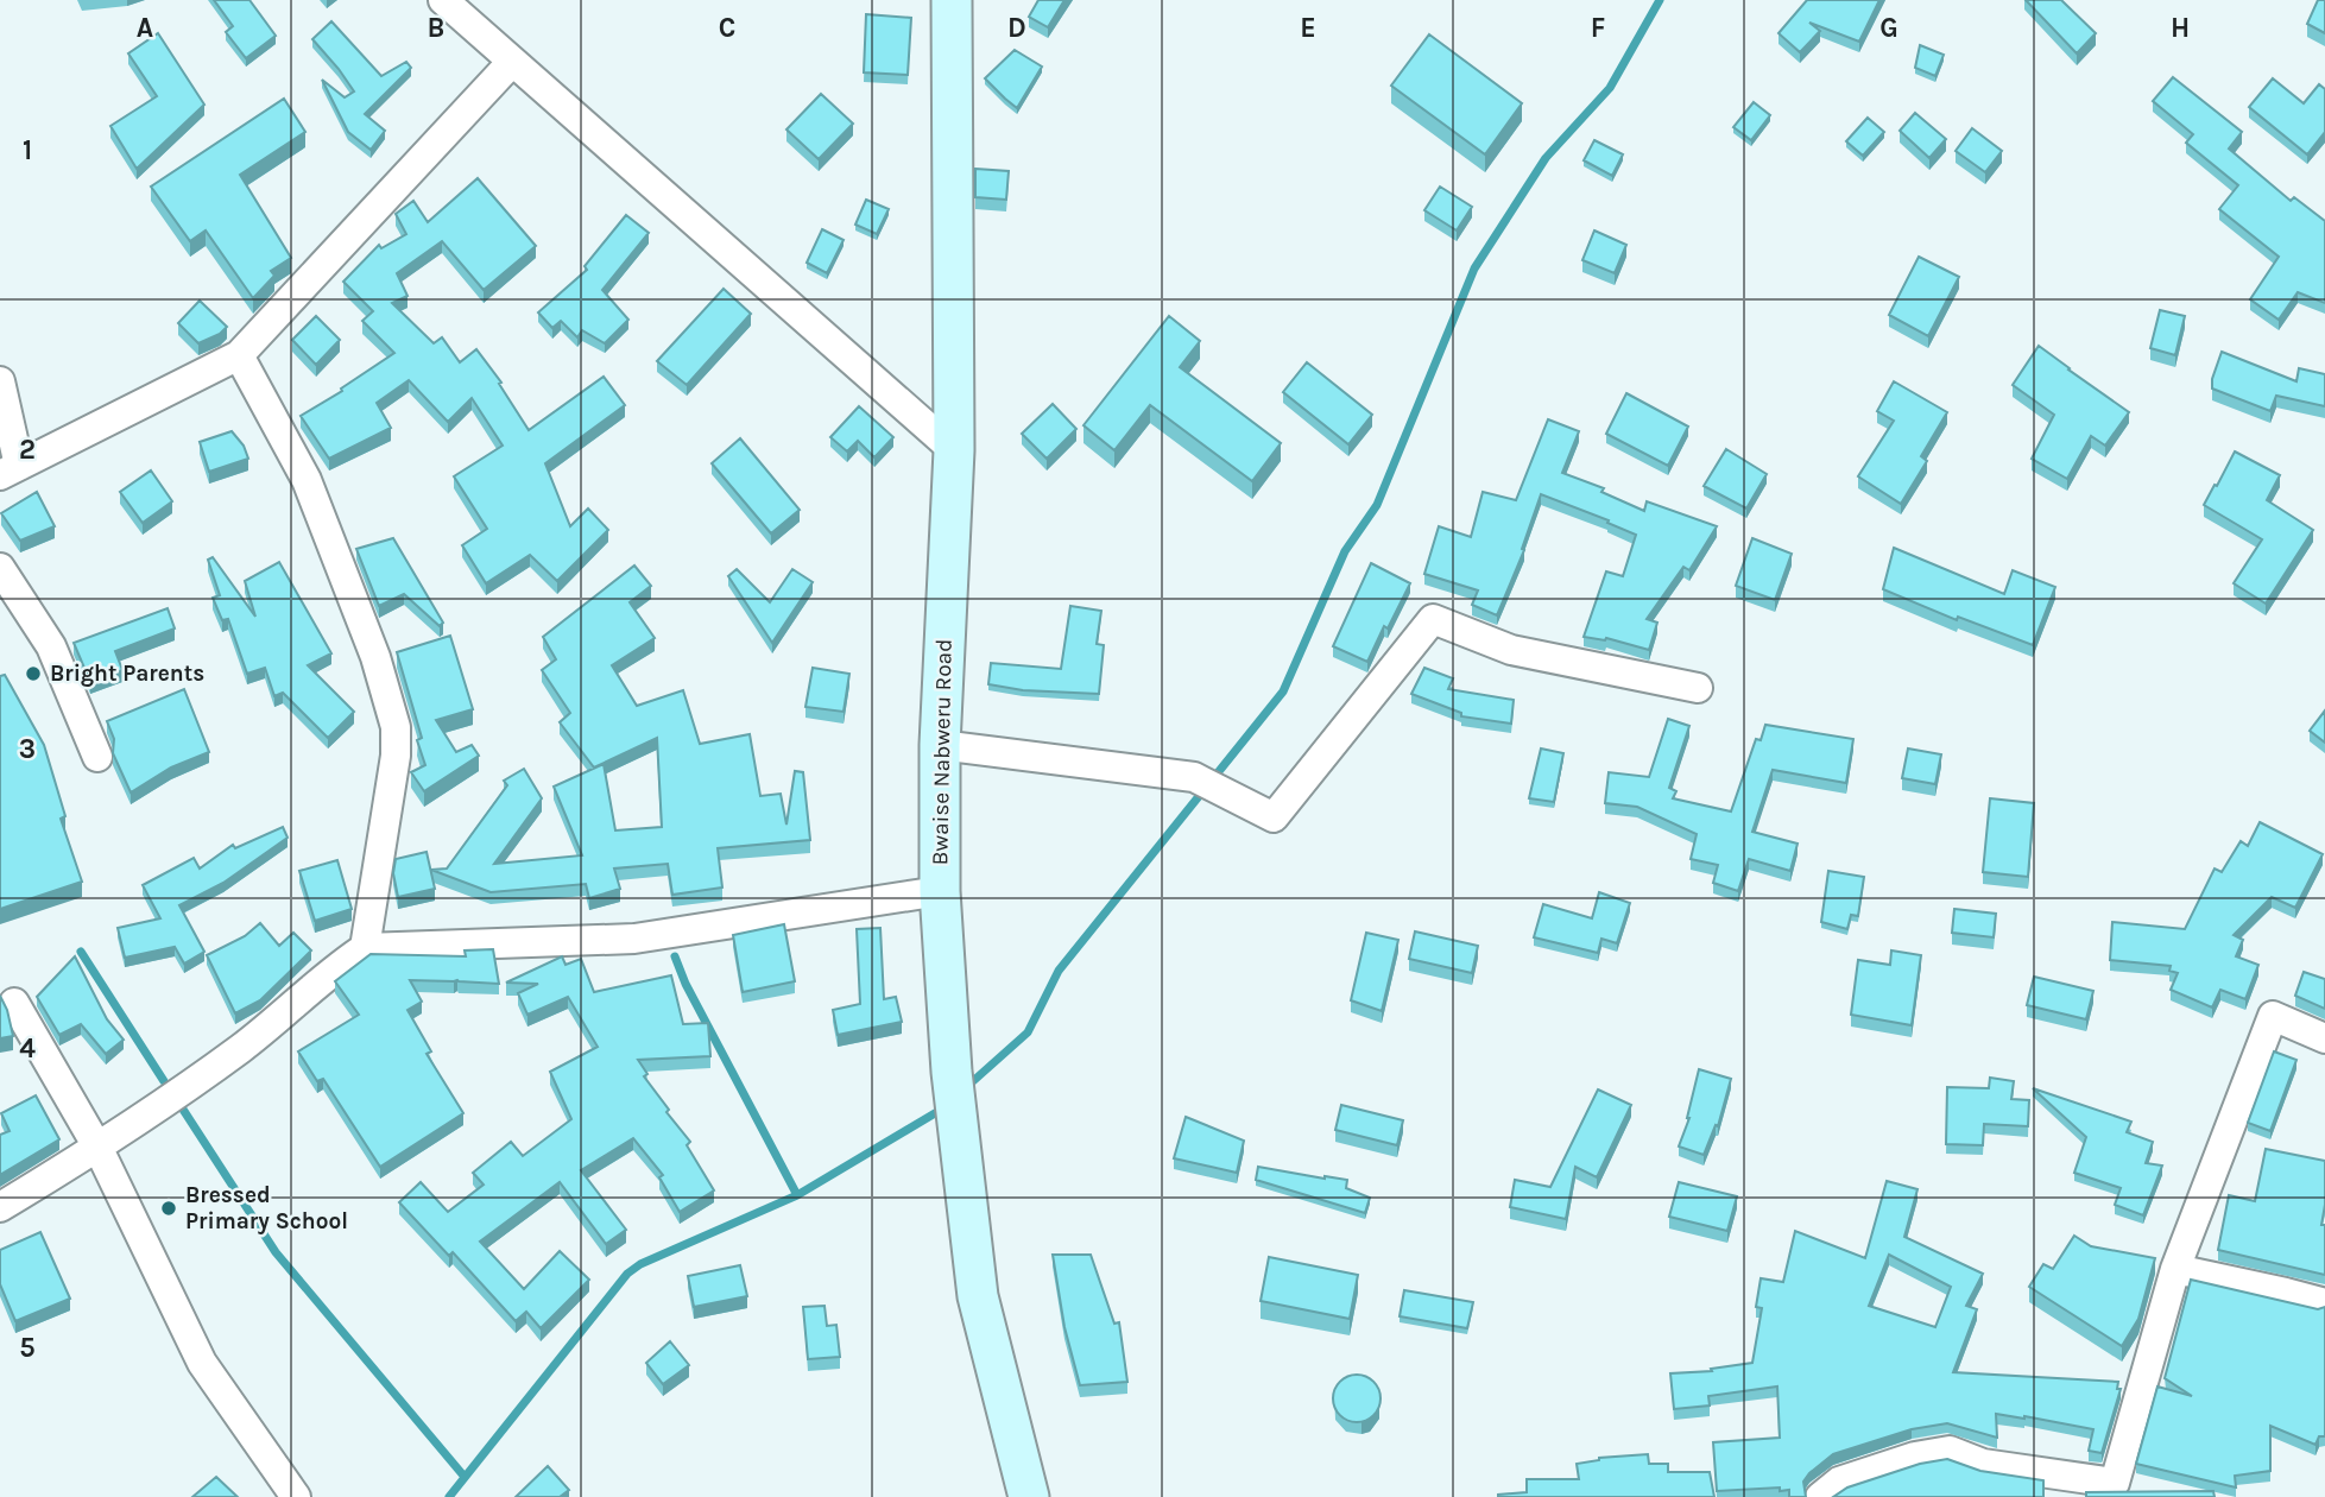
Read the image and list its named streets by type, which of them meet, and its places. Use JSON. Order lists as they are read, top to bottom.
{
  "streets": {
    "main road": ["Bwaise Nabweru Road"]
  },
  "places": ["Bright Parents", "Bressed Primary School"],
  "grid": {
    "columns": [
      "A",
      "B",
      "C",
      "D",
      "E",
      "F",
      "G",
      "H"
    ],
    "rows": [
      "1",
      "2",
      "3",
      "4",
      "5"
    ]
  }
}
